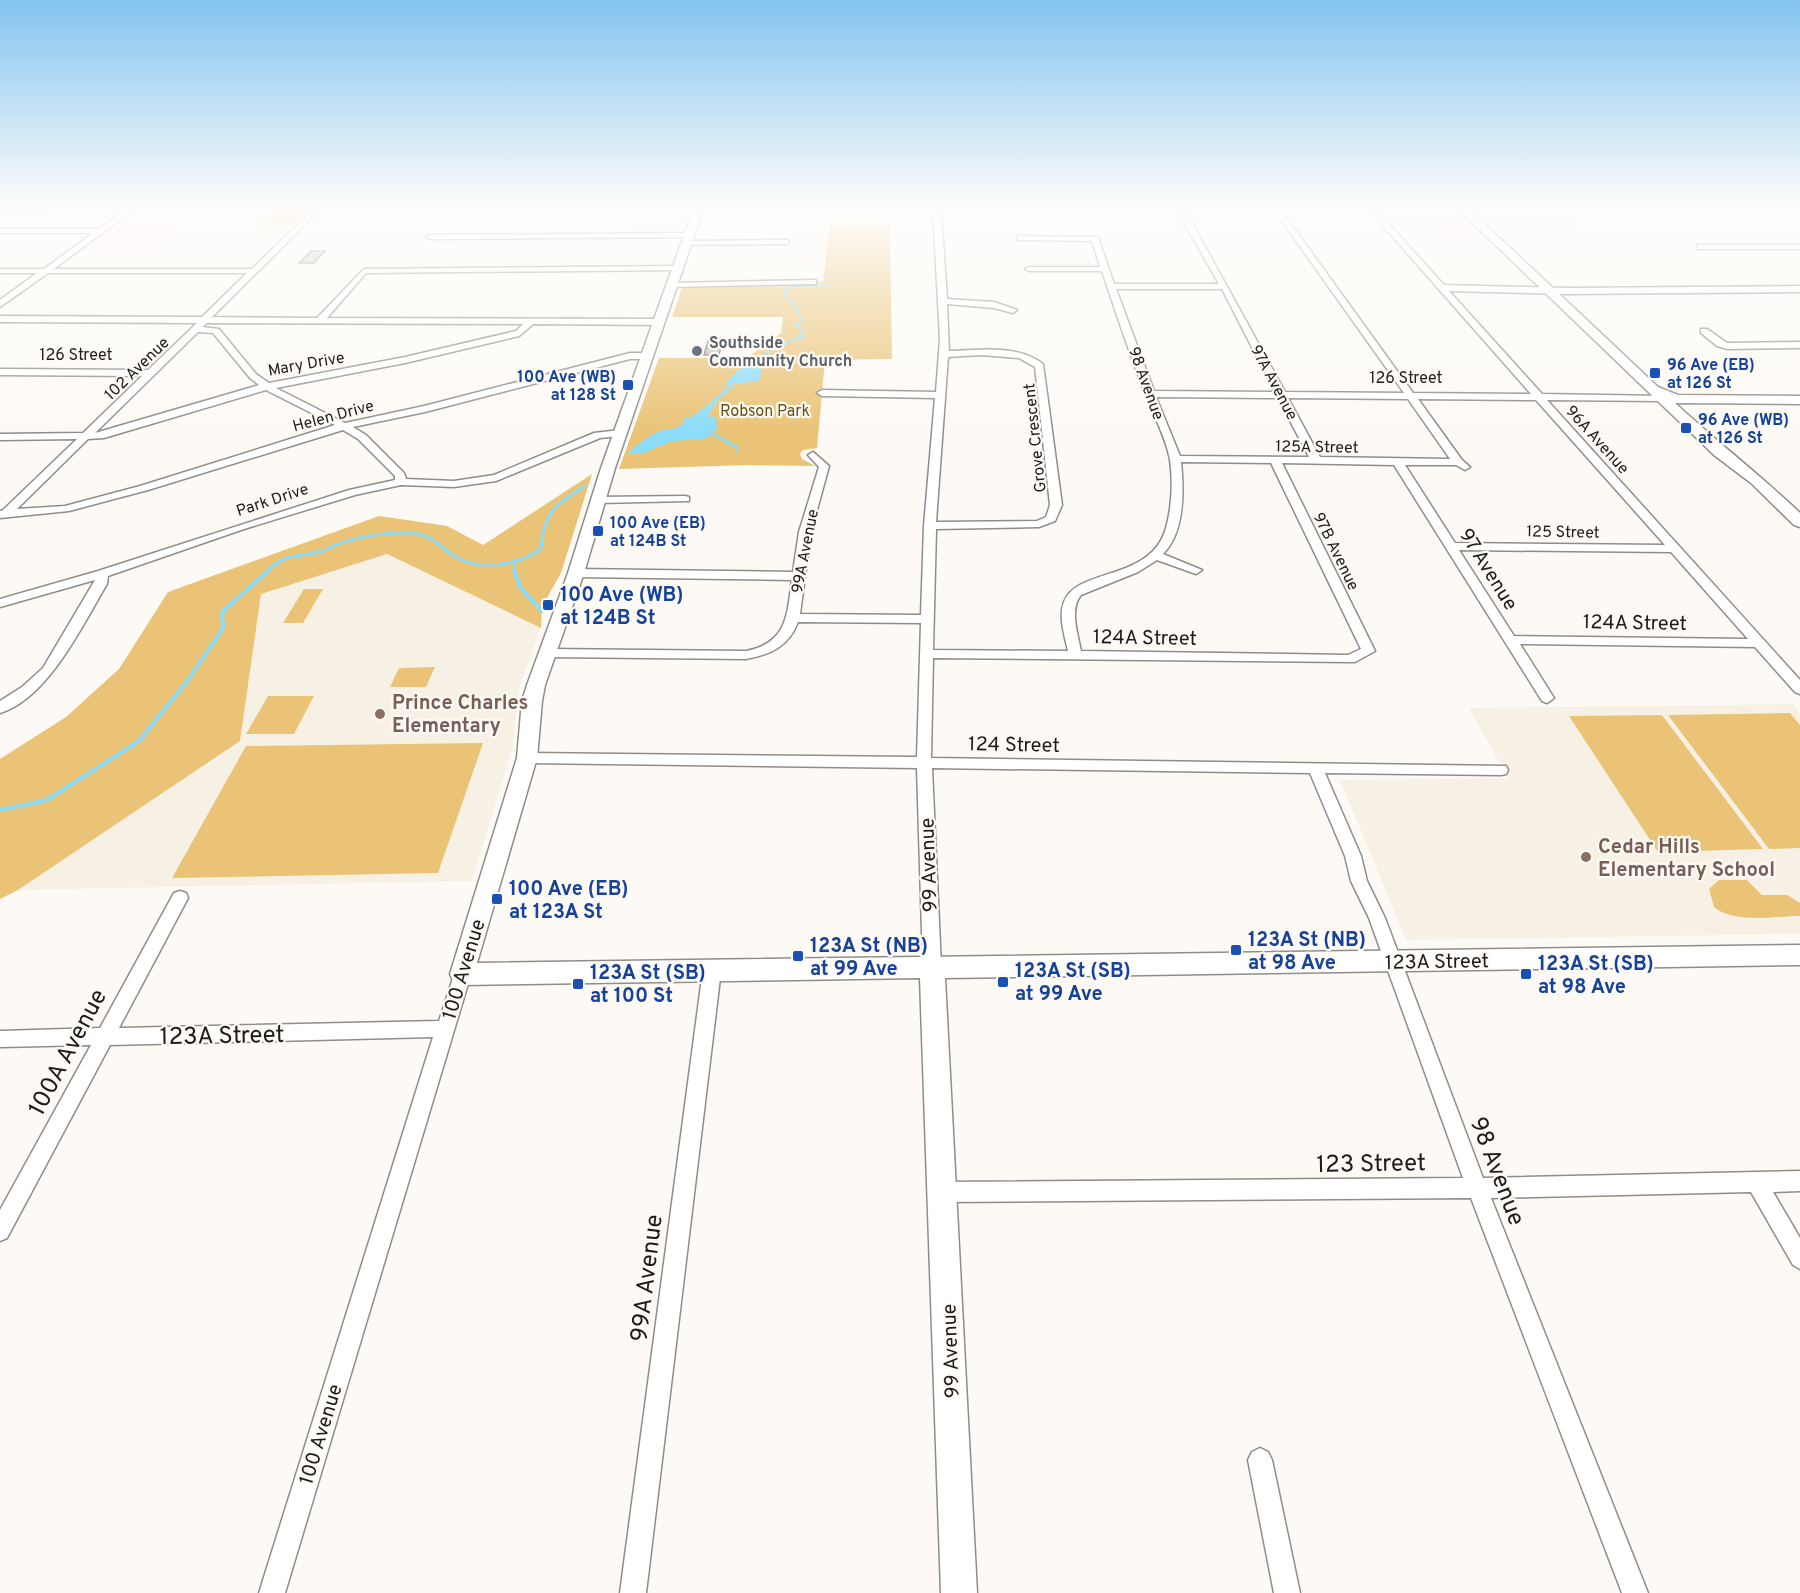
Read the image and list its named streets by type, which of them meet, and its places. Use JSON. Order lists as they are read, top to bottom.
{
  "streets": {
    "street": [
      "126 Street",
      "Mary Drive",
      "102 Avenue",
      "97A Avenue",
      "98 Avenue",
      "Helen Drive",
      "Grove Crescent",
      "96A Avenue",
      "125A Street",
      "Park Drive",
      "125 Street",
      "99A Avenue",
      "97B Avenue",
      "97 Avenue",
      "124A Street",
      "124 Street",
      "99 Avenue",
      "123A Street",
      "100 Avenue",
      "100A Avenue",
      "123 Street"
    ]
  },
  "crossings": [
    ["126 Street", "102 Avenue"],
    ["126 Street", "97A Avenue"],
    ["126 Street", "98 Avenue"],
    ["126 Street", "96A Avenue"],
    ["126 Street", "125A Street"],
    ["Mary Drive", "102 Avenue"],
    ["102 Avenue", "Helen Drive"],
    ["97A Avenue", "125A Street"],
    ["98 Avenue", "125A Street"],
    ["98 Avenue", "124 Street"],
    ["98 Avenue", "123A Street"],
    ["98 Avenue", "123 Street"],
    ["Helen Drive", "100 Avenue"],
    ["Grove Crescent", "99 Avenue"],
    ["96A Avenue", "125 Street"],
    ["96A Avenue", "124A Street"],
    ["125A Street", "97B Avenue"],
    ["125A Street", "97 Avenue"],
    ["Park Drive", "100 Avenue"],
    ["125 Street", "97 Avenue"],
    ["99A Avenue", "123A Street"],
    ["97B Avenue", "124A Street"],
    ["97 Avenue", "124A Street"],
    ["124A Street", "99 Avenue"],
    ["124 Street", "99 Avenue"],
    ["124 Street", "100 Avenue"],
    ["99 Avenue", "123A Street"],
    ["99 Avenue", "123 Street"],
    ["123A Street", "100 Avenue"],
    ["123A Street", "100A Avenue"]
  ],
  "parks": ["Robson Park"],
  "places": {
    "other": ["Southside Community Church", "Prince Charles Elementary", "Cedar Hills Elementary School"],
    "transit": [
      "96 Ave (EB) at 126 St",
      "100 Ave (WB) at 128 St",
      "96 Ave (WB) at 126 St",
      "100 Ave (EB) at 124B St",
      "100 Ave (WB) at 124B St",
      "100 Ave (EB) at 123A St",
      "123A St (NB) at 98 Ave",
      "123A St (NB) at 99 Ave",
      "123A St (SB) at 98 Ave",
      "123A St (SB) at 99 Ave",
      "123A St (SB) at 100 St"
    ]
  }
}
